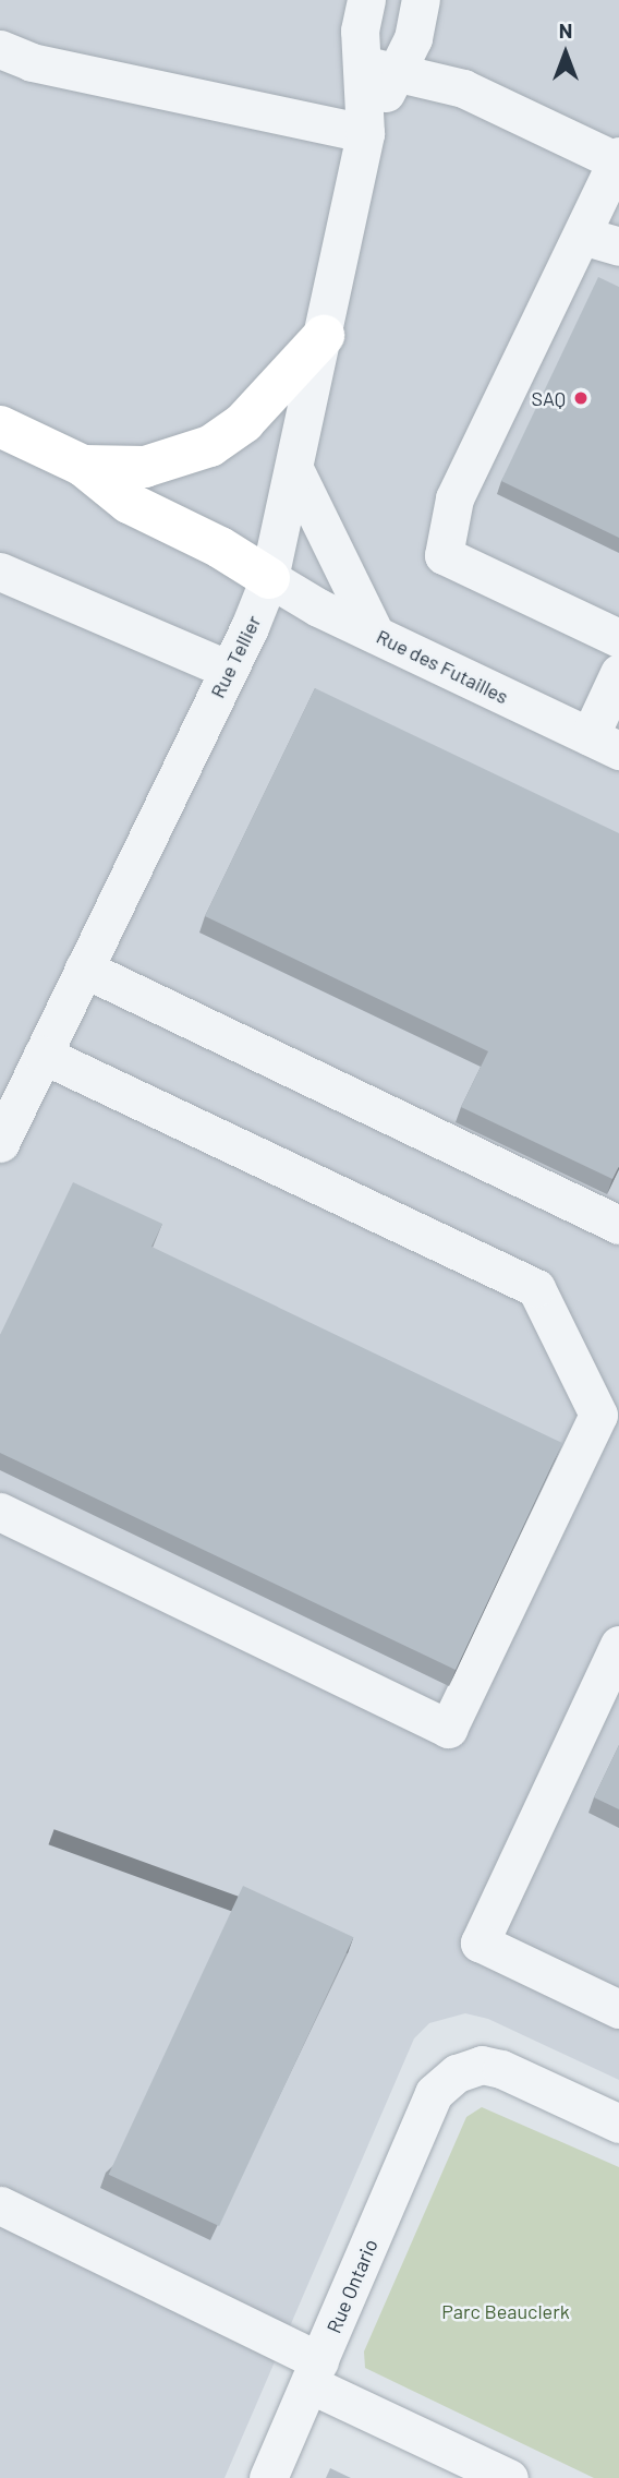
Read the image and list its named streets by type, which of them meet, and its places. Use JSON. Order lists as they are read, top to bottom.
{
  "streets": {
    "street": ["Rue Tellier", "Rue des Futailles", "Rue Ontario"]
  },
  "crossings": [
    ["Rue Tellier", "Rue des Futailles"]
  ],
  "parks": ["Parc Beauclerk"],
  "places": ["SAQ"],
  "north": "top"
}
